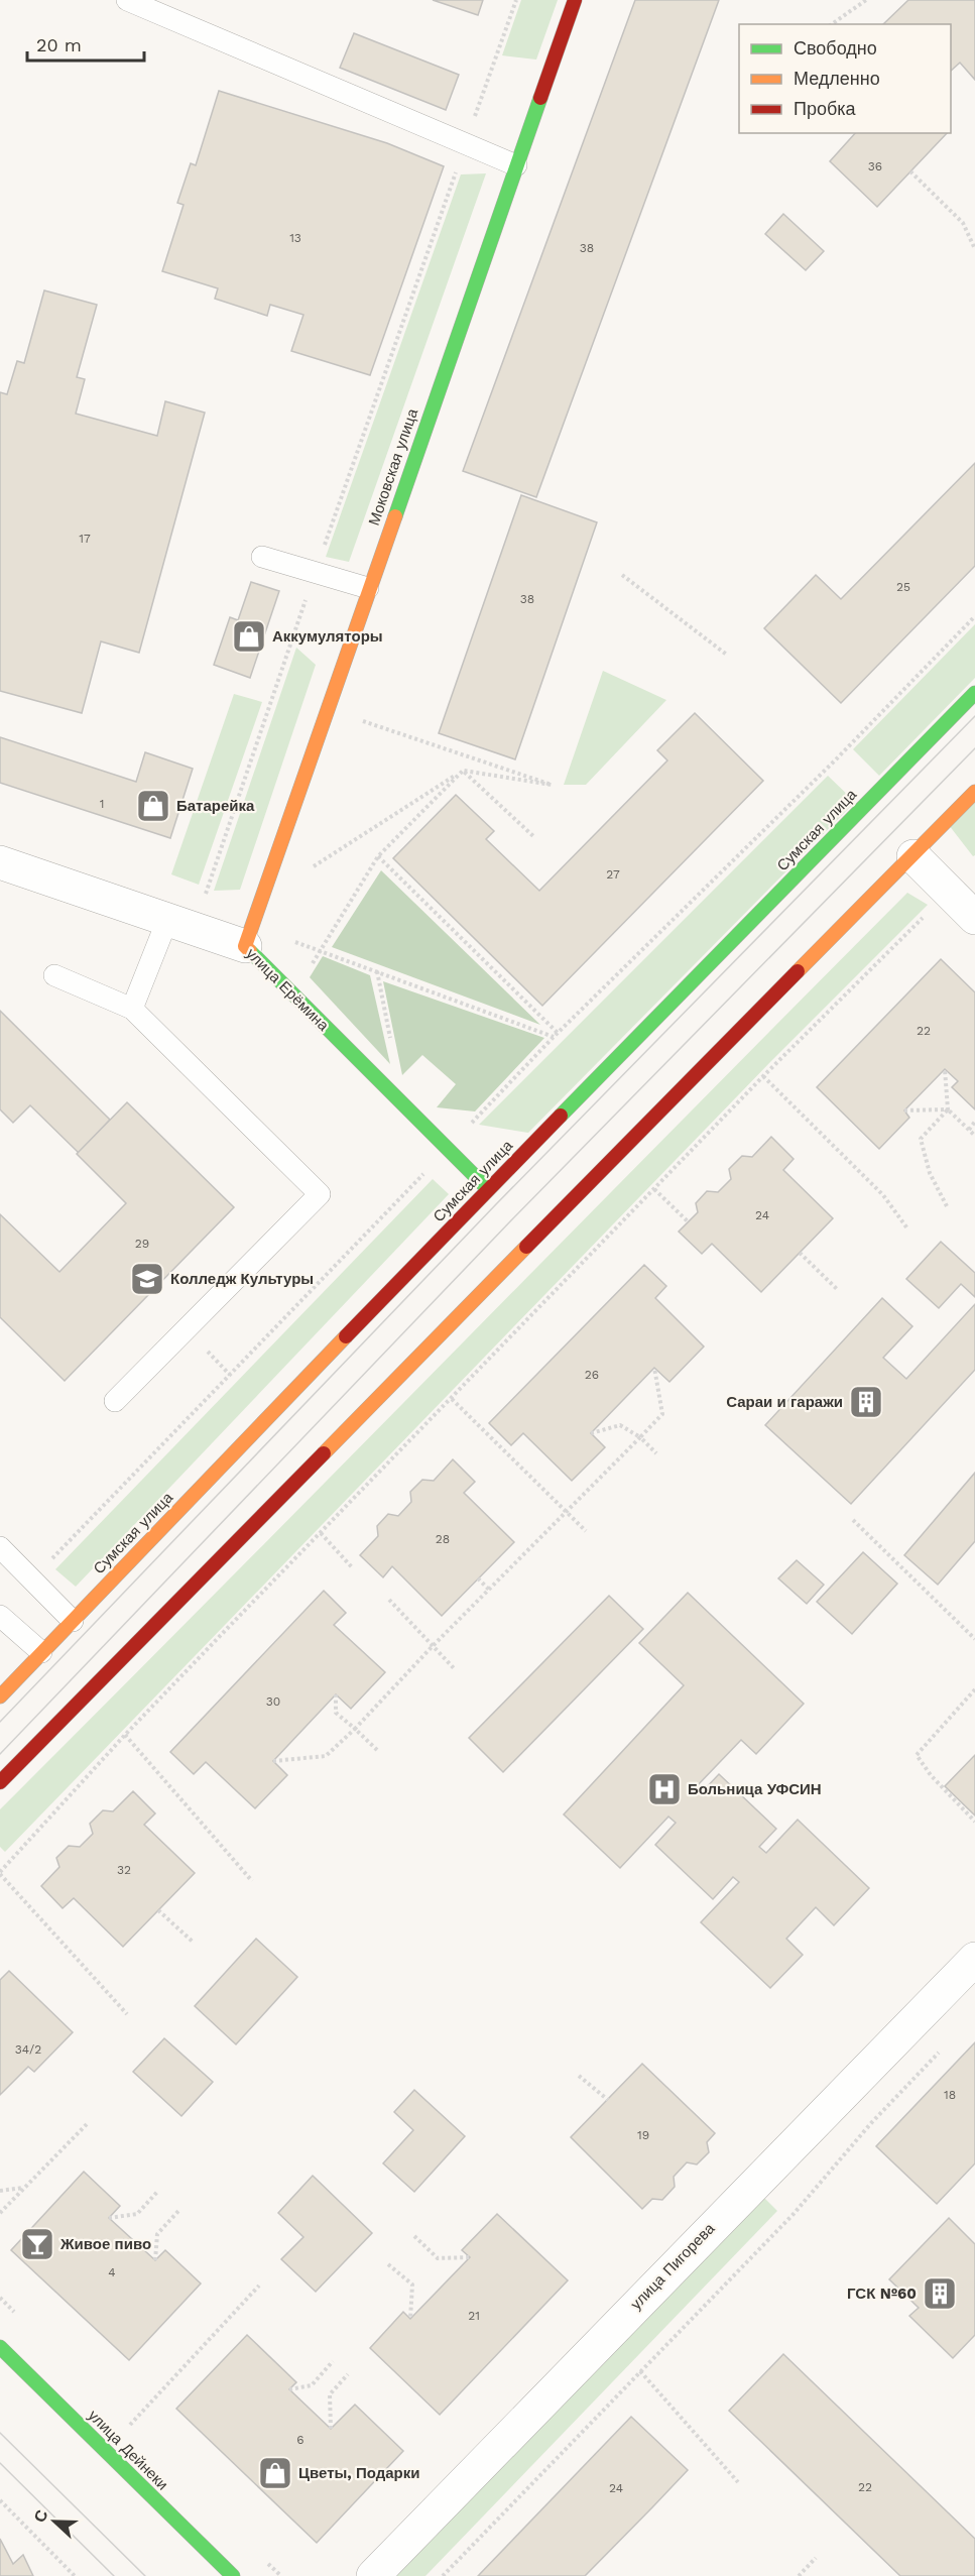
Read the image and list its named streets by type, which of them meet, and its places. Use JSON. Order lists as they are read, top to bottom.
{
  "streets": {
    "main road": [
      "Моковская улица",
      "Сумская улица",
      "улица Ерёмина",
      "улица Дейнеки"
    ],
    "street": ["улица Пигорева"]
  },
  "crossings": [
    ["Моковская улица", "улица Ерёмина"],
    ["Сумская улица", "улица Ерёмина"]
  ],
  "places": {
    "shop": ["Аккумуляторы", "Батарейка", "Цветы, Подарки"],
    "school or university": ["Колледж Культуры"],
    "building": ["Сараи и гаражи", "ГСК №60"],
    "hospital": ["Больница УФСИН"],
    "bar": ["Живое пиво"]
  },
  "house_numbers": [
    "36",
    "13",
    "38",
    "17",
    "25",
    "38",
    "1",
    "27",
    "22",
    "24",
    "29",
    "26",
    "28",
    "30",
    "32",
    "34/2",
    "18",
    "19",
    "4",
    "21",
    "6",
    "22",
    "24"
  ],
  "legend": ["Свободно", "Медленно", "Пробка"],
  "scale_bar": "20 m",
  "north": "left"
}
